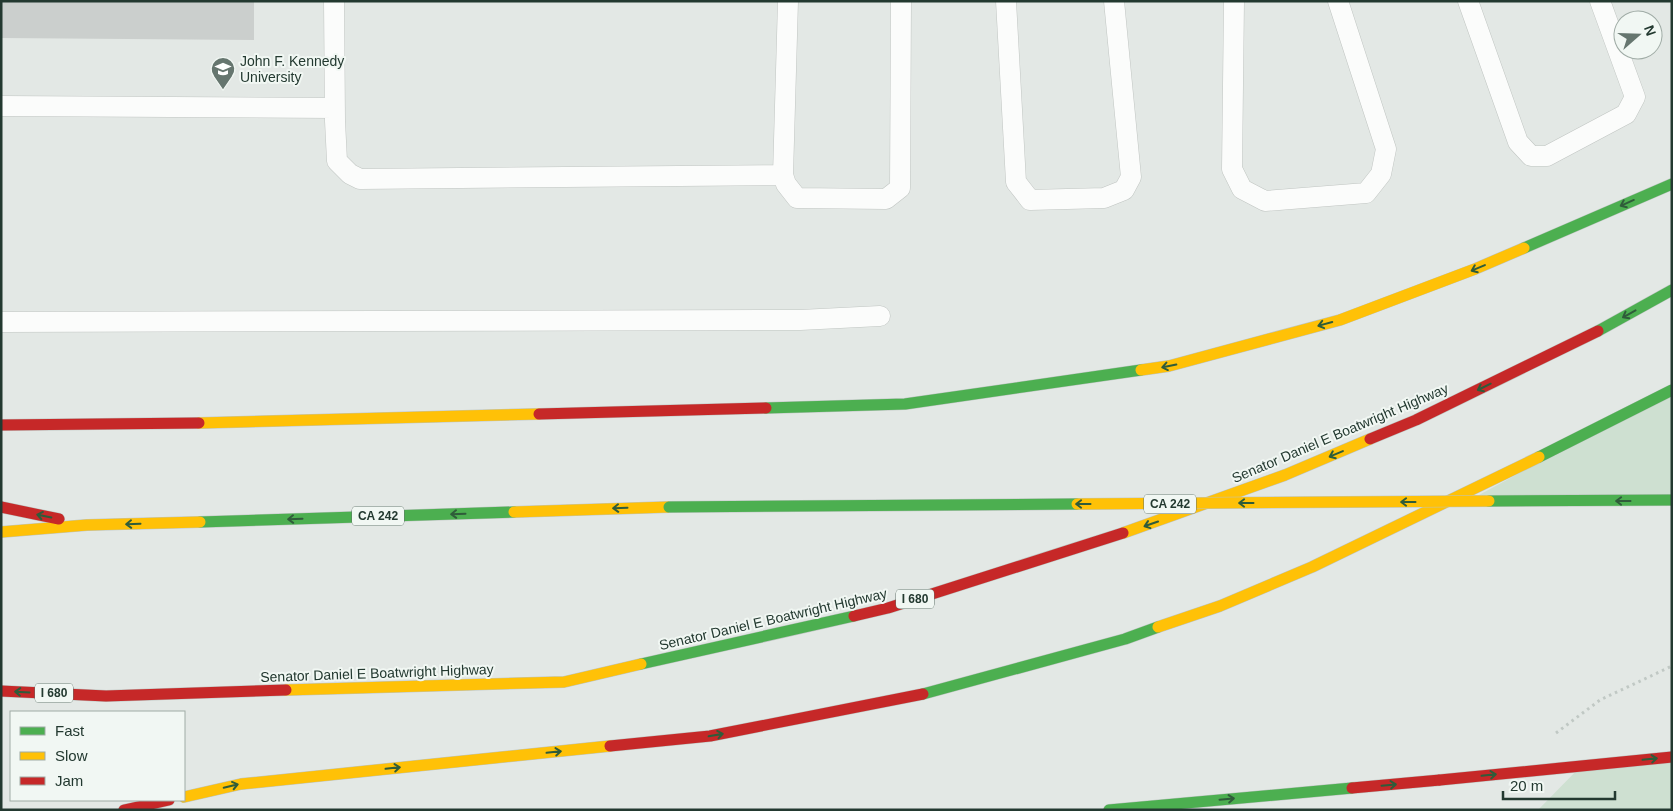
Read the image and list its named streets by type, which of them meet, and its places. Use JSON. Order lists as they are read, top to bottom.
{
  "streets": {
    "highway": ["Senator Daniel E Boatwright Highway", "CA 242", "I 680"]
  },
  "places": {
    "school or university": ["John F. Kennedy University"]
  },
  "legend": ["Fast", "Slow", "Jam"],
  "scale_bar": "20 m",
  "north": "right"
}
